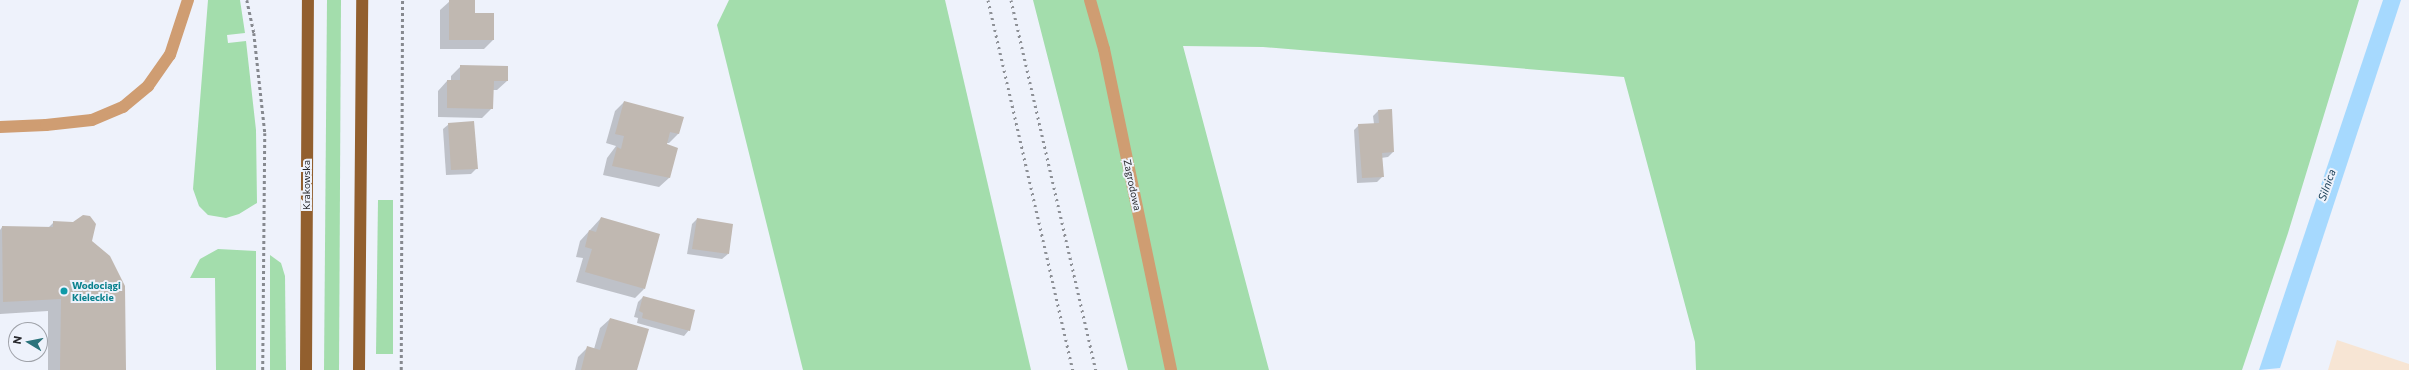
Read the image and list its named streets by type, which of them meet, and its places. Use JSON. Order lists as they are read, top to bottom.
{
  "streets": {
    "main road": ["Krakowska"],
    "street": ["Zagrodowa"]
  },
  "water": ["Silnica"],
  "places": ["Wodociągi Kieleckie"],
  "north": "left"
}
